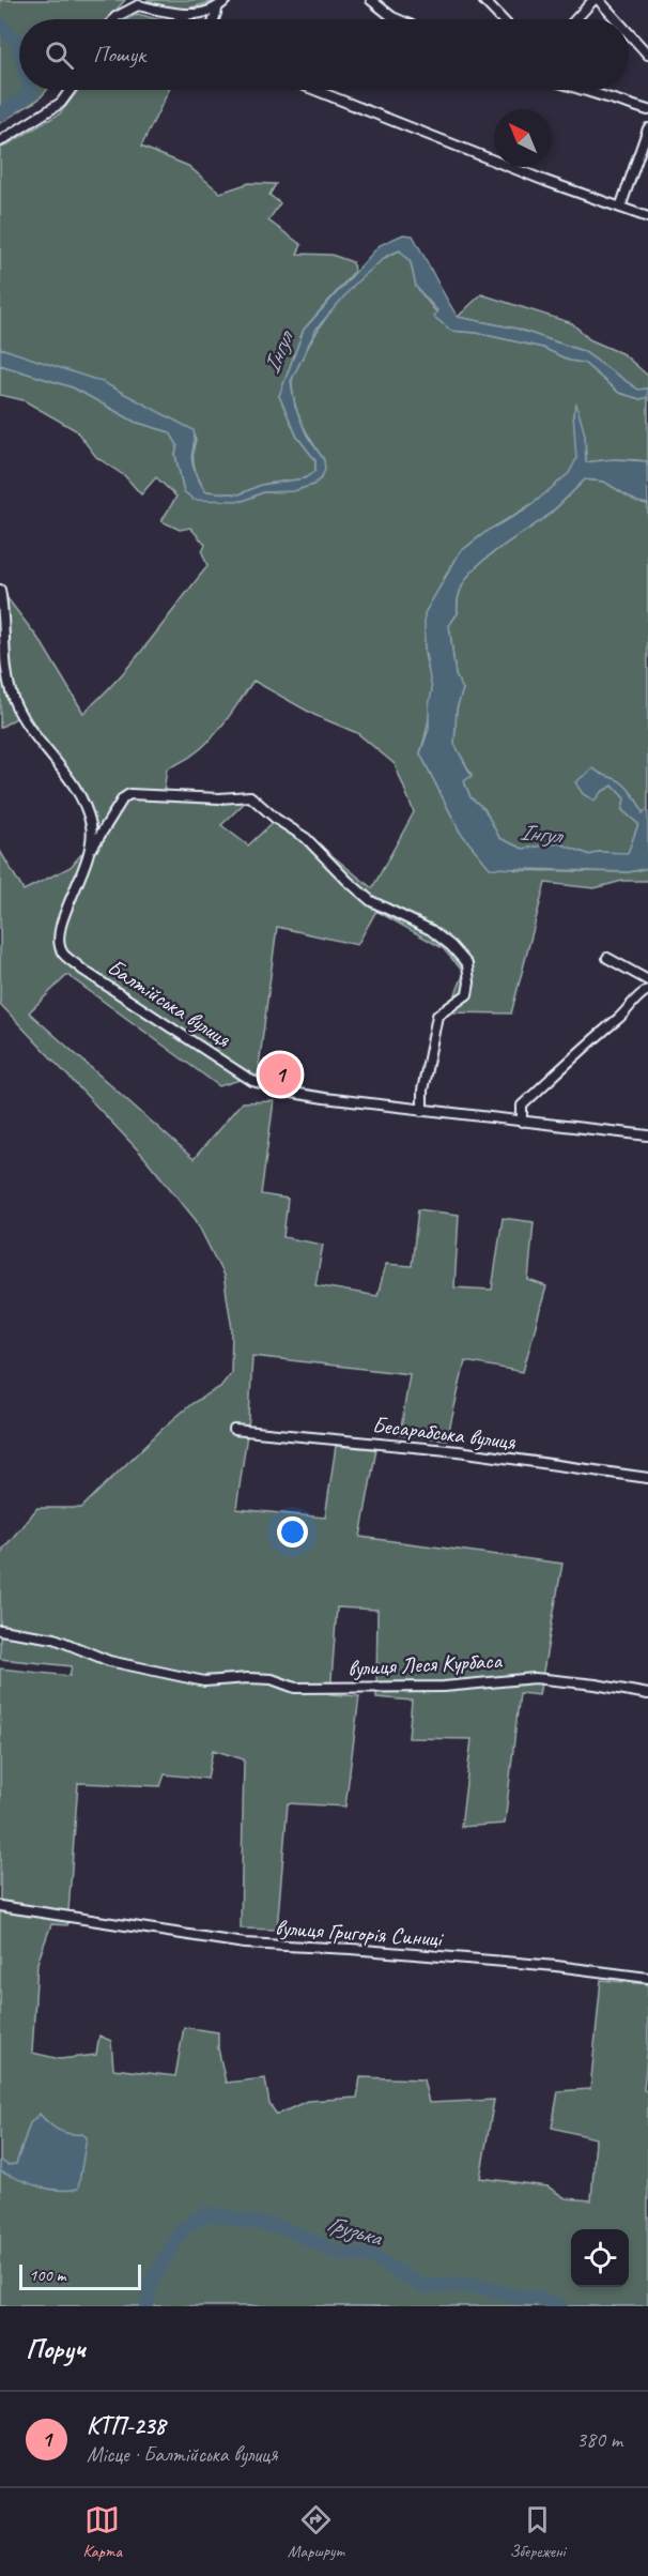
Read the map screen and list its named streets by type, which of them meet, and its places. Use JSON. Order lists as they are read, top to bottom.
{
  "streets": {
    "street": [
      "Балтійська вулиця",
      "Бесарабська вулиця",
      "вулиця Леся Курбаса",
      "вулиця Григорія Синиці"
    ]
  },
  "water": ["Інгул", "Грузька"],
  "scale_bar": "100 m",
  "north": "top left",
  "page": {
    "search": "Пошук",
    "pins": "1",
    "scale": "100 m",
    "heading": "Поруч",
    "list": [
      {
        "mark": "1",
        "name": "КТП-238",
        "note": "Місце · Балтійська вулиця",
        "value": "380 m"
      }
    ],
    "nav": ["Карта", "Маршрут", "Збережені"]
  }
}
